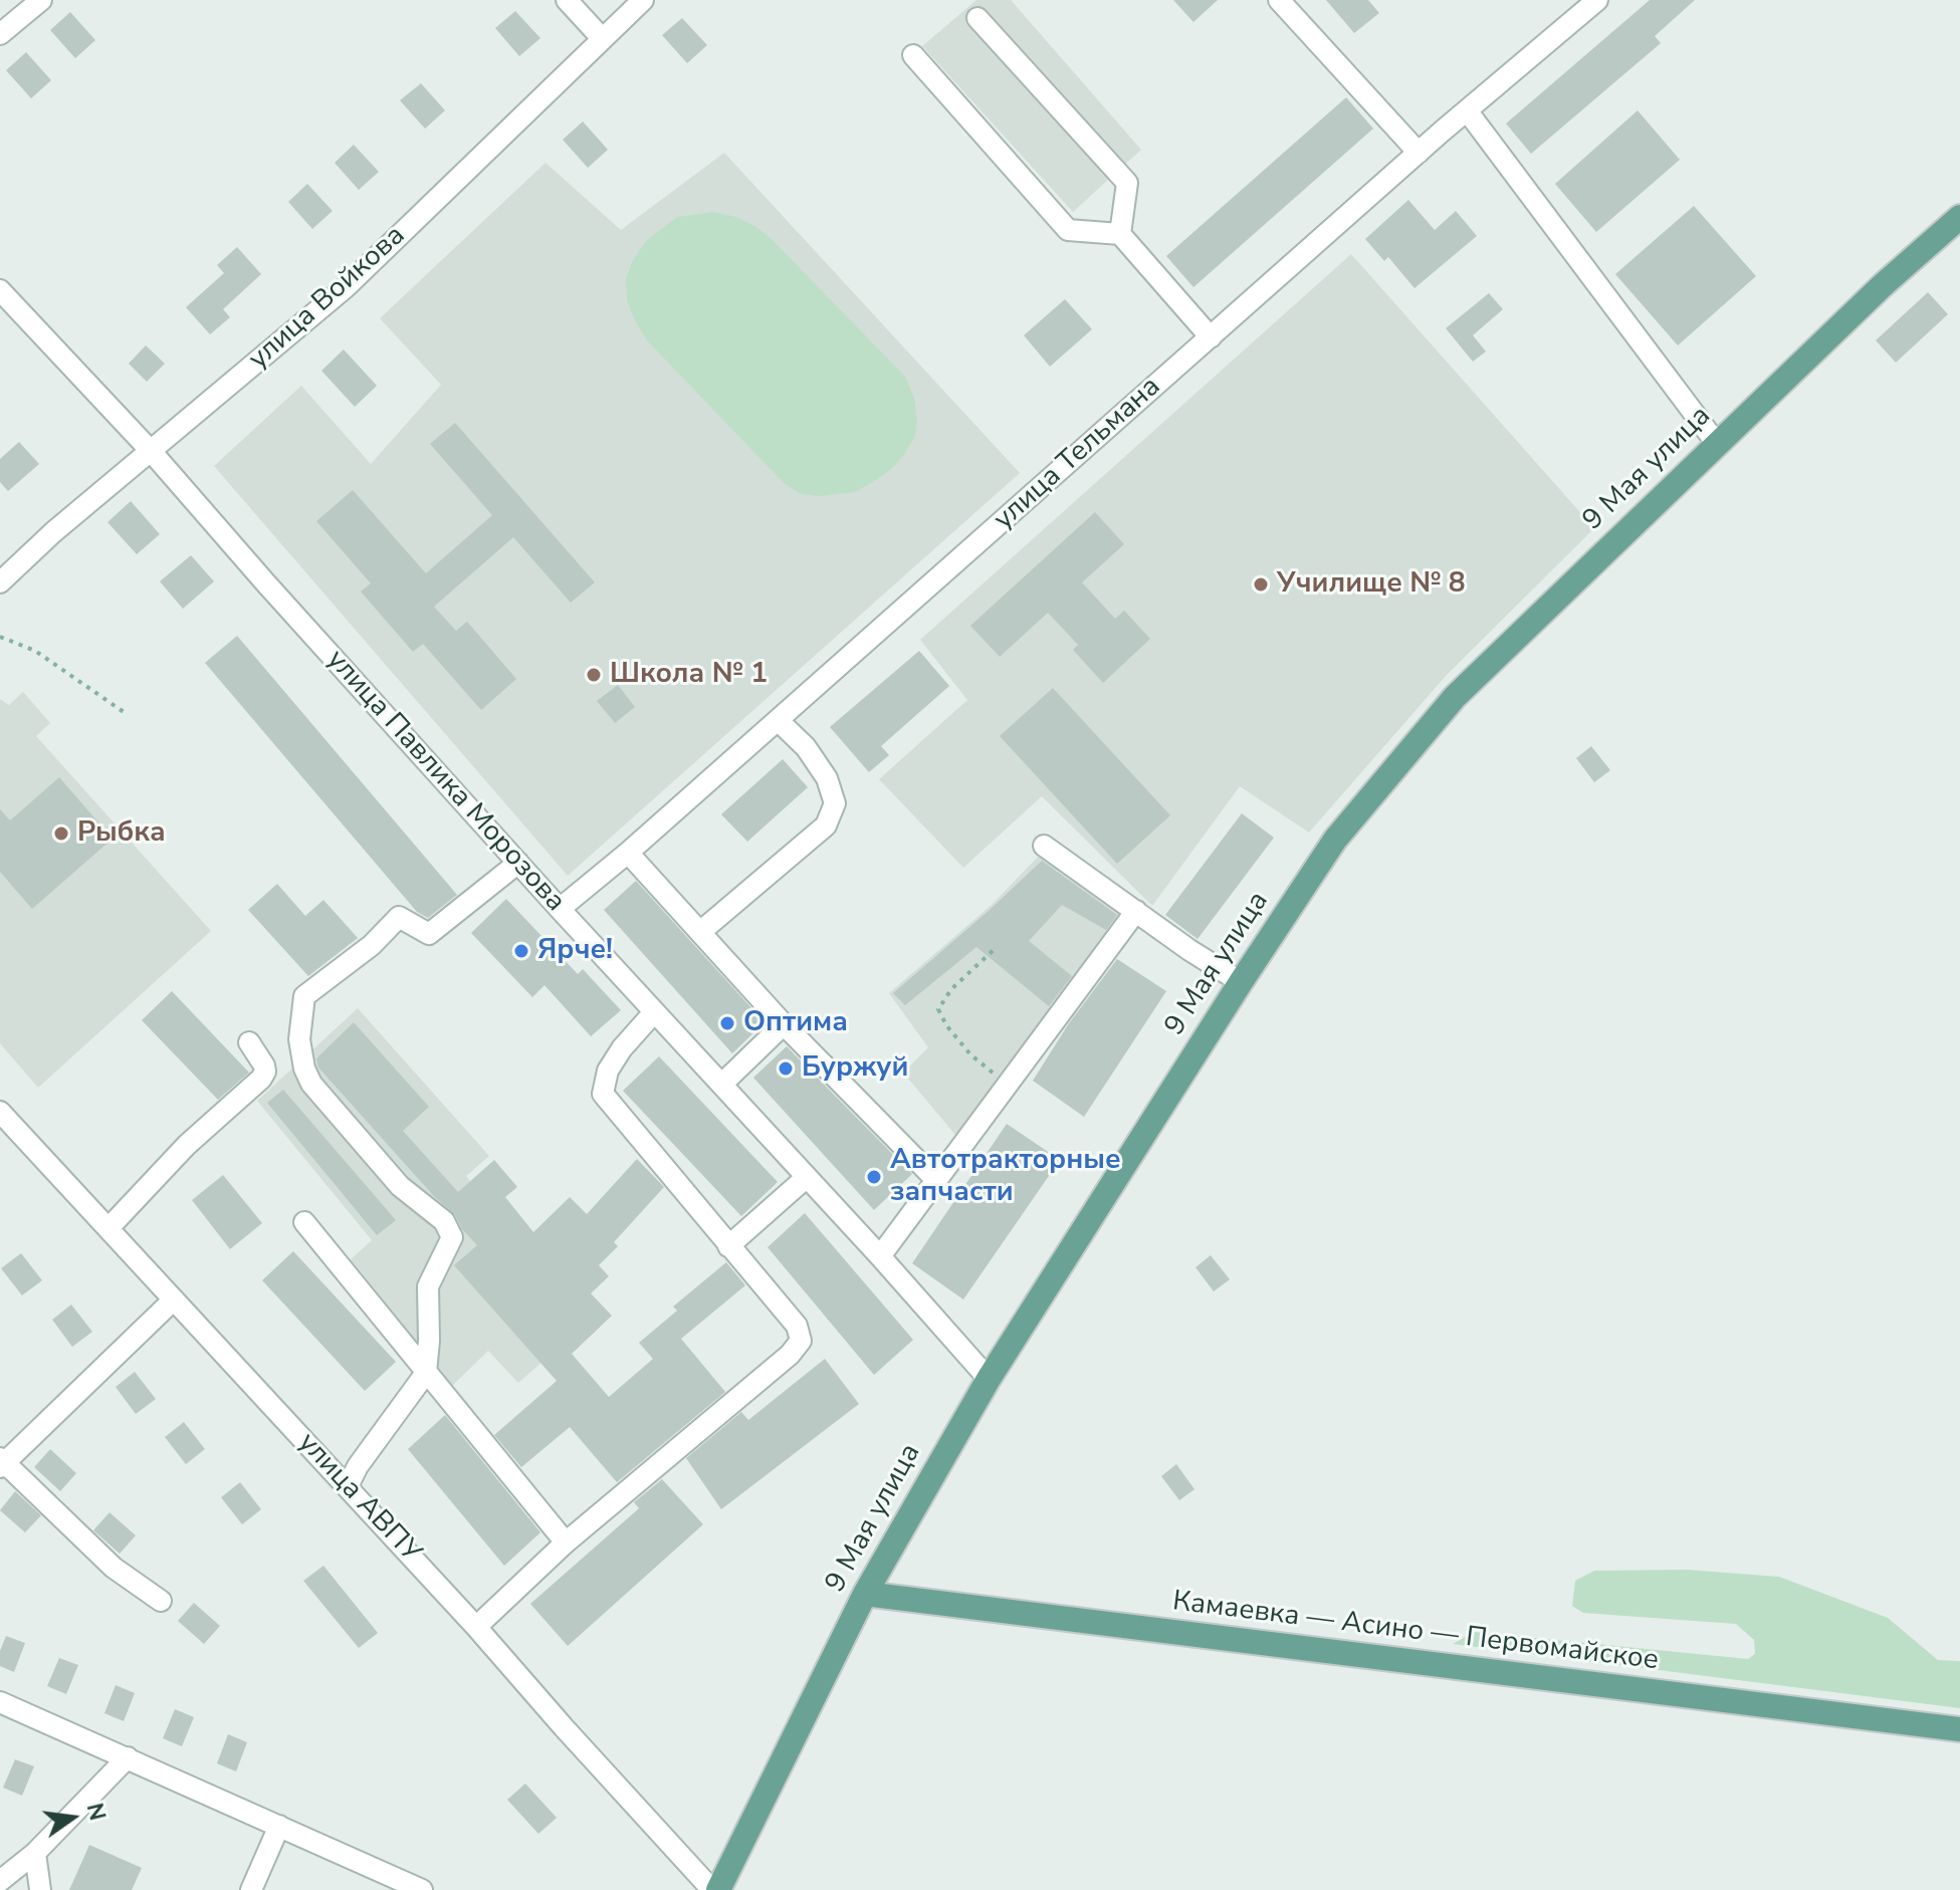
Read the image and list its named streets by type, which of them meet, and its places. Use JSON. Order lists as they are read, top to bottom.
{
  "streets": {
    "main road": ["9 Мая улица", "Камаевка — Асино — Первомайское"],
    "street": [
      "улица Войкова",
      "улица Тельмана",
      "улица Павлика Морозова",
      "улица АВПУ"
    ]
  },
  "crossings": [
    ["улица Войкова", "улица Павлика Морозова"],
    ["улица Тельмана", "улица Павлика Морозова"],
    ["9 Мая улица", "улица Павлика Морозова"],
    ["9 Мая улица", "Камаевка — Асино — Первомайское"]
  ],
  "places": [
    "Училище № 8",
    "Школа № 1",
    "Рыбка",
    "Ярче!",
    "Оптима",
    "Буржуй",
    "Автотракторные запчасти"
  ],
  "north": "right"
}
